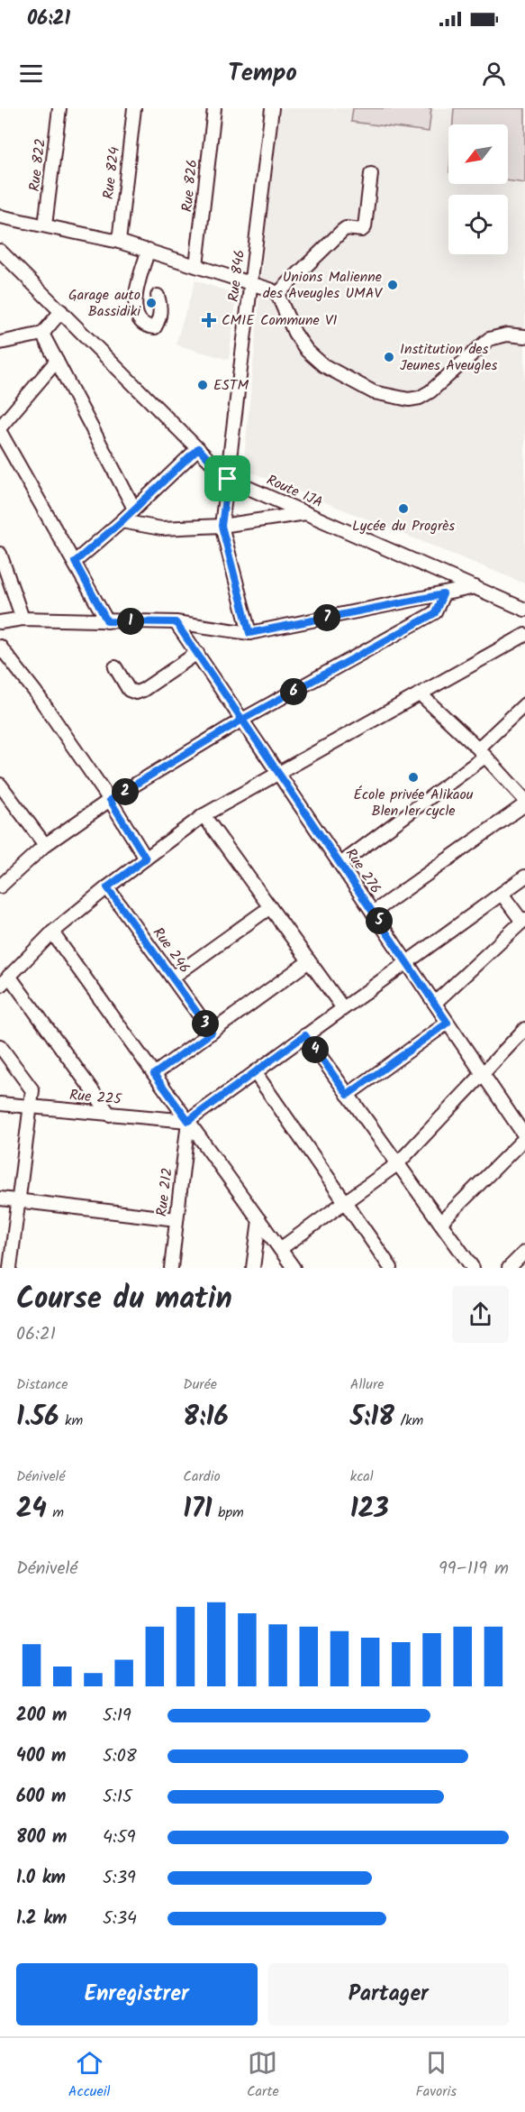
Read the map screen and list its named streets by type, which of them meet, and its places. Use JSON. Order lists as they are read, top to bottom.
{
  "streets": {
    "street": [
      "Rue 822",
      "Rue 824",
      "Rue 826",
      "Rue 846",
      "Route IJA",
      "Rue 276",
      "Rue 246",
      "Rue 225",
      "Rue 212"
    ]
  },
  "crossings": [
    ["Rue 846", "Route IJA"],
    ["Rue 225", "Rue 212"]
  ],
  "places": {
    "other": [
      "Unions Malienne des Aveugles UMAV",
      "Garage auto Bassidiki",
      "Institution des Jeunes Aveugles",
      "ESTM",
      "Lycée du Progrès",
      "École privée Alikaou Blen 1er cycle"
    ],
    "health": ["CMIE Commune VI"]
  },
  "north": "bottom left",
  "page": {
    "status": "06:21",
    "header": "Tempo",
    "pins": [
      "7",
      "1",
      "6",
      "2",
      "5",
      "3",
      "4"
    ],
    "heading": ["Course du matin", "06:21"],
    "stats": [
      ["Distance", "1.56 km"],
      ["Durée", "8:16"],
      ["Allure", "5:18 /km"],
      ["Dénivelé", "24 m"],
      ["Cardio", "171 bpm"],
      ["kcal", "123"]
    ],
    "chart": ["Dénivelé", "99–119 m"],
    "list": [
      {
        "name": "200 m",
        "note": "5:19"
      },
      {
        "name": "400 m",
        "note": "5:08"
      },
      {
        "name": "600 m",
        "note": "5:15"
      },
      {
        "name": "800 m",
        "note": "4:59"
      },
      {
        "name": "1.0 km",
        "note": "5:39"
      },
      {
        "name": "1.2 km",
        "note": "5:34"
      }
    ],
    "buttons": ["Enregistrer", "Partager"],
    "tabs": ["Accueil", "Carte", "Favoris"]
  }
}
